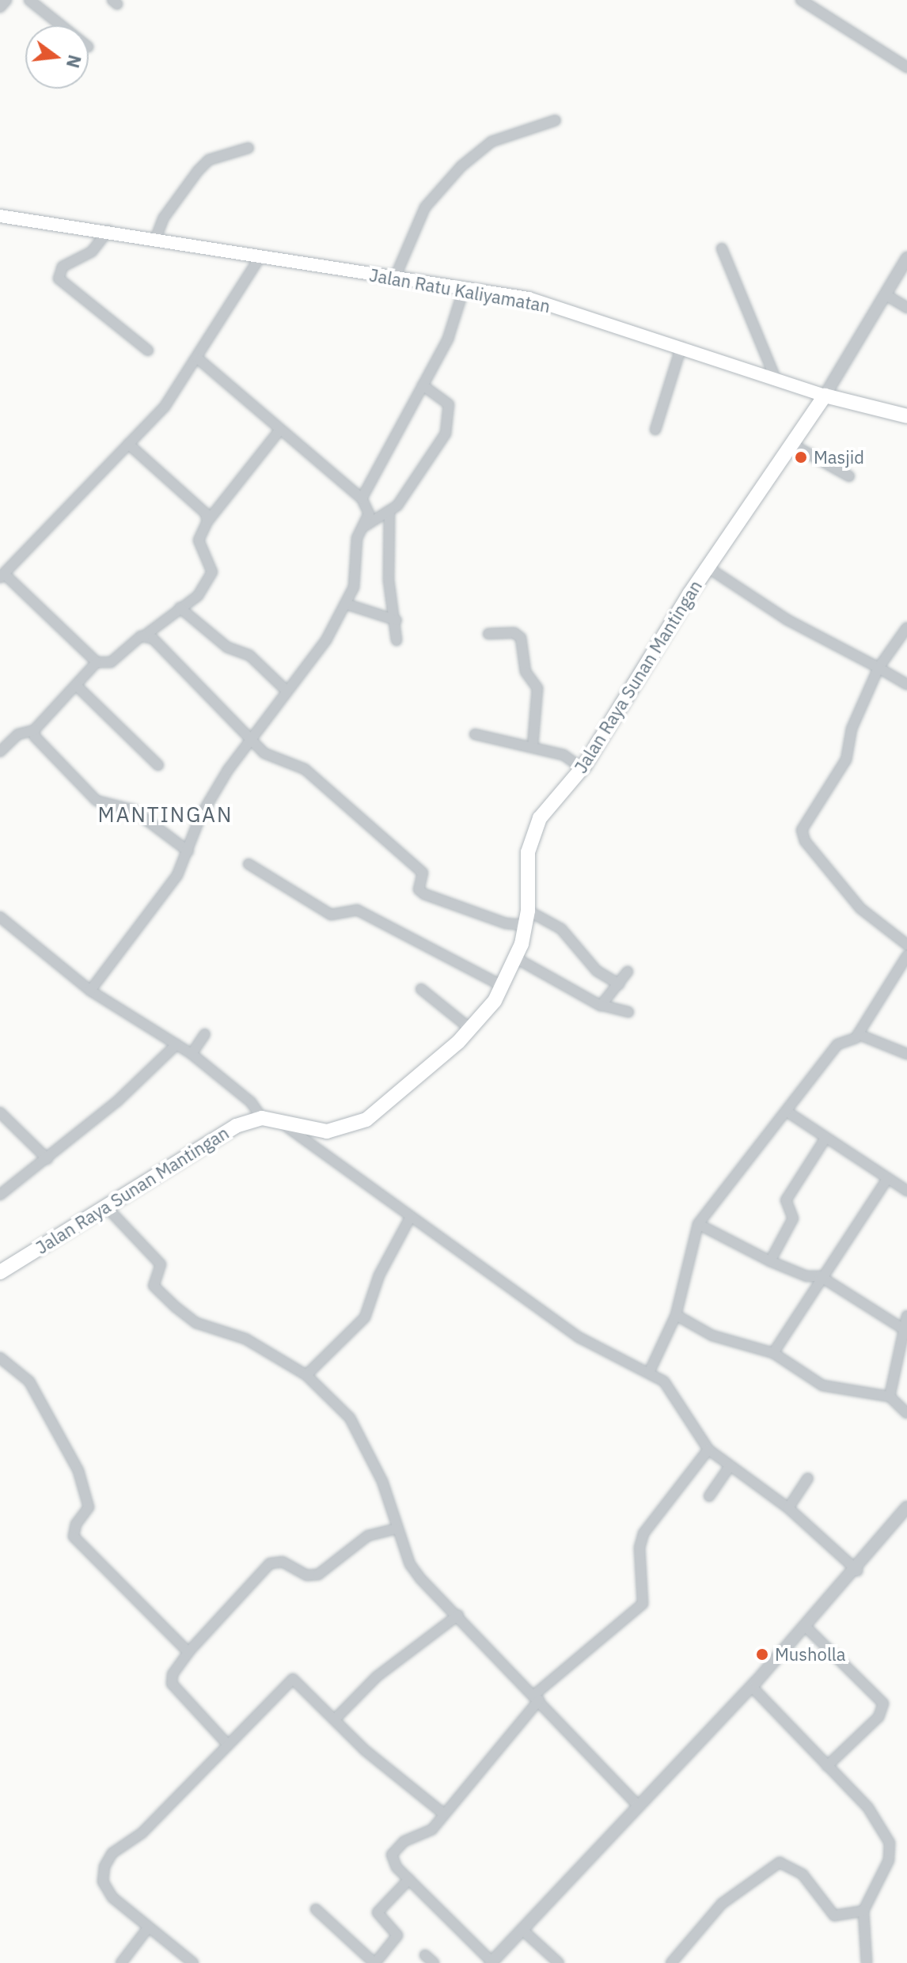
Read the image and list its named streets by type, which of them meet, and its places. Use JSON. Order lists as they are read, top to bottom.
{
  "streets": {
    "main road": ["Jalan Ratu Kaliyamatan", "Jalan Raya Sunan Mantingan"]
  },
  "crossings": [
    ["Jalan Ratu Kaliyamatan", "Jalan Raya Sunan Mantingan"]
  ],
  "districts": ["MANTINGAN"],
  "places": ["Masjid", "Musholla"],
  "north": "right"
}
